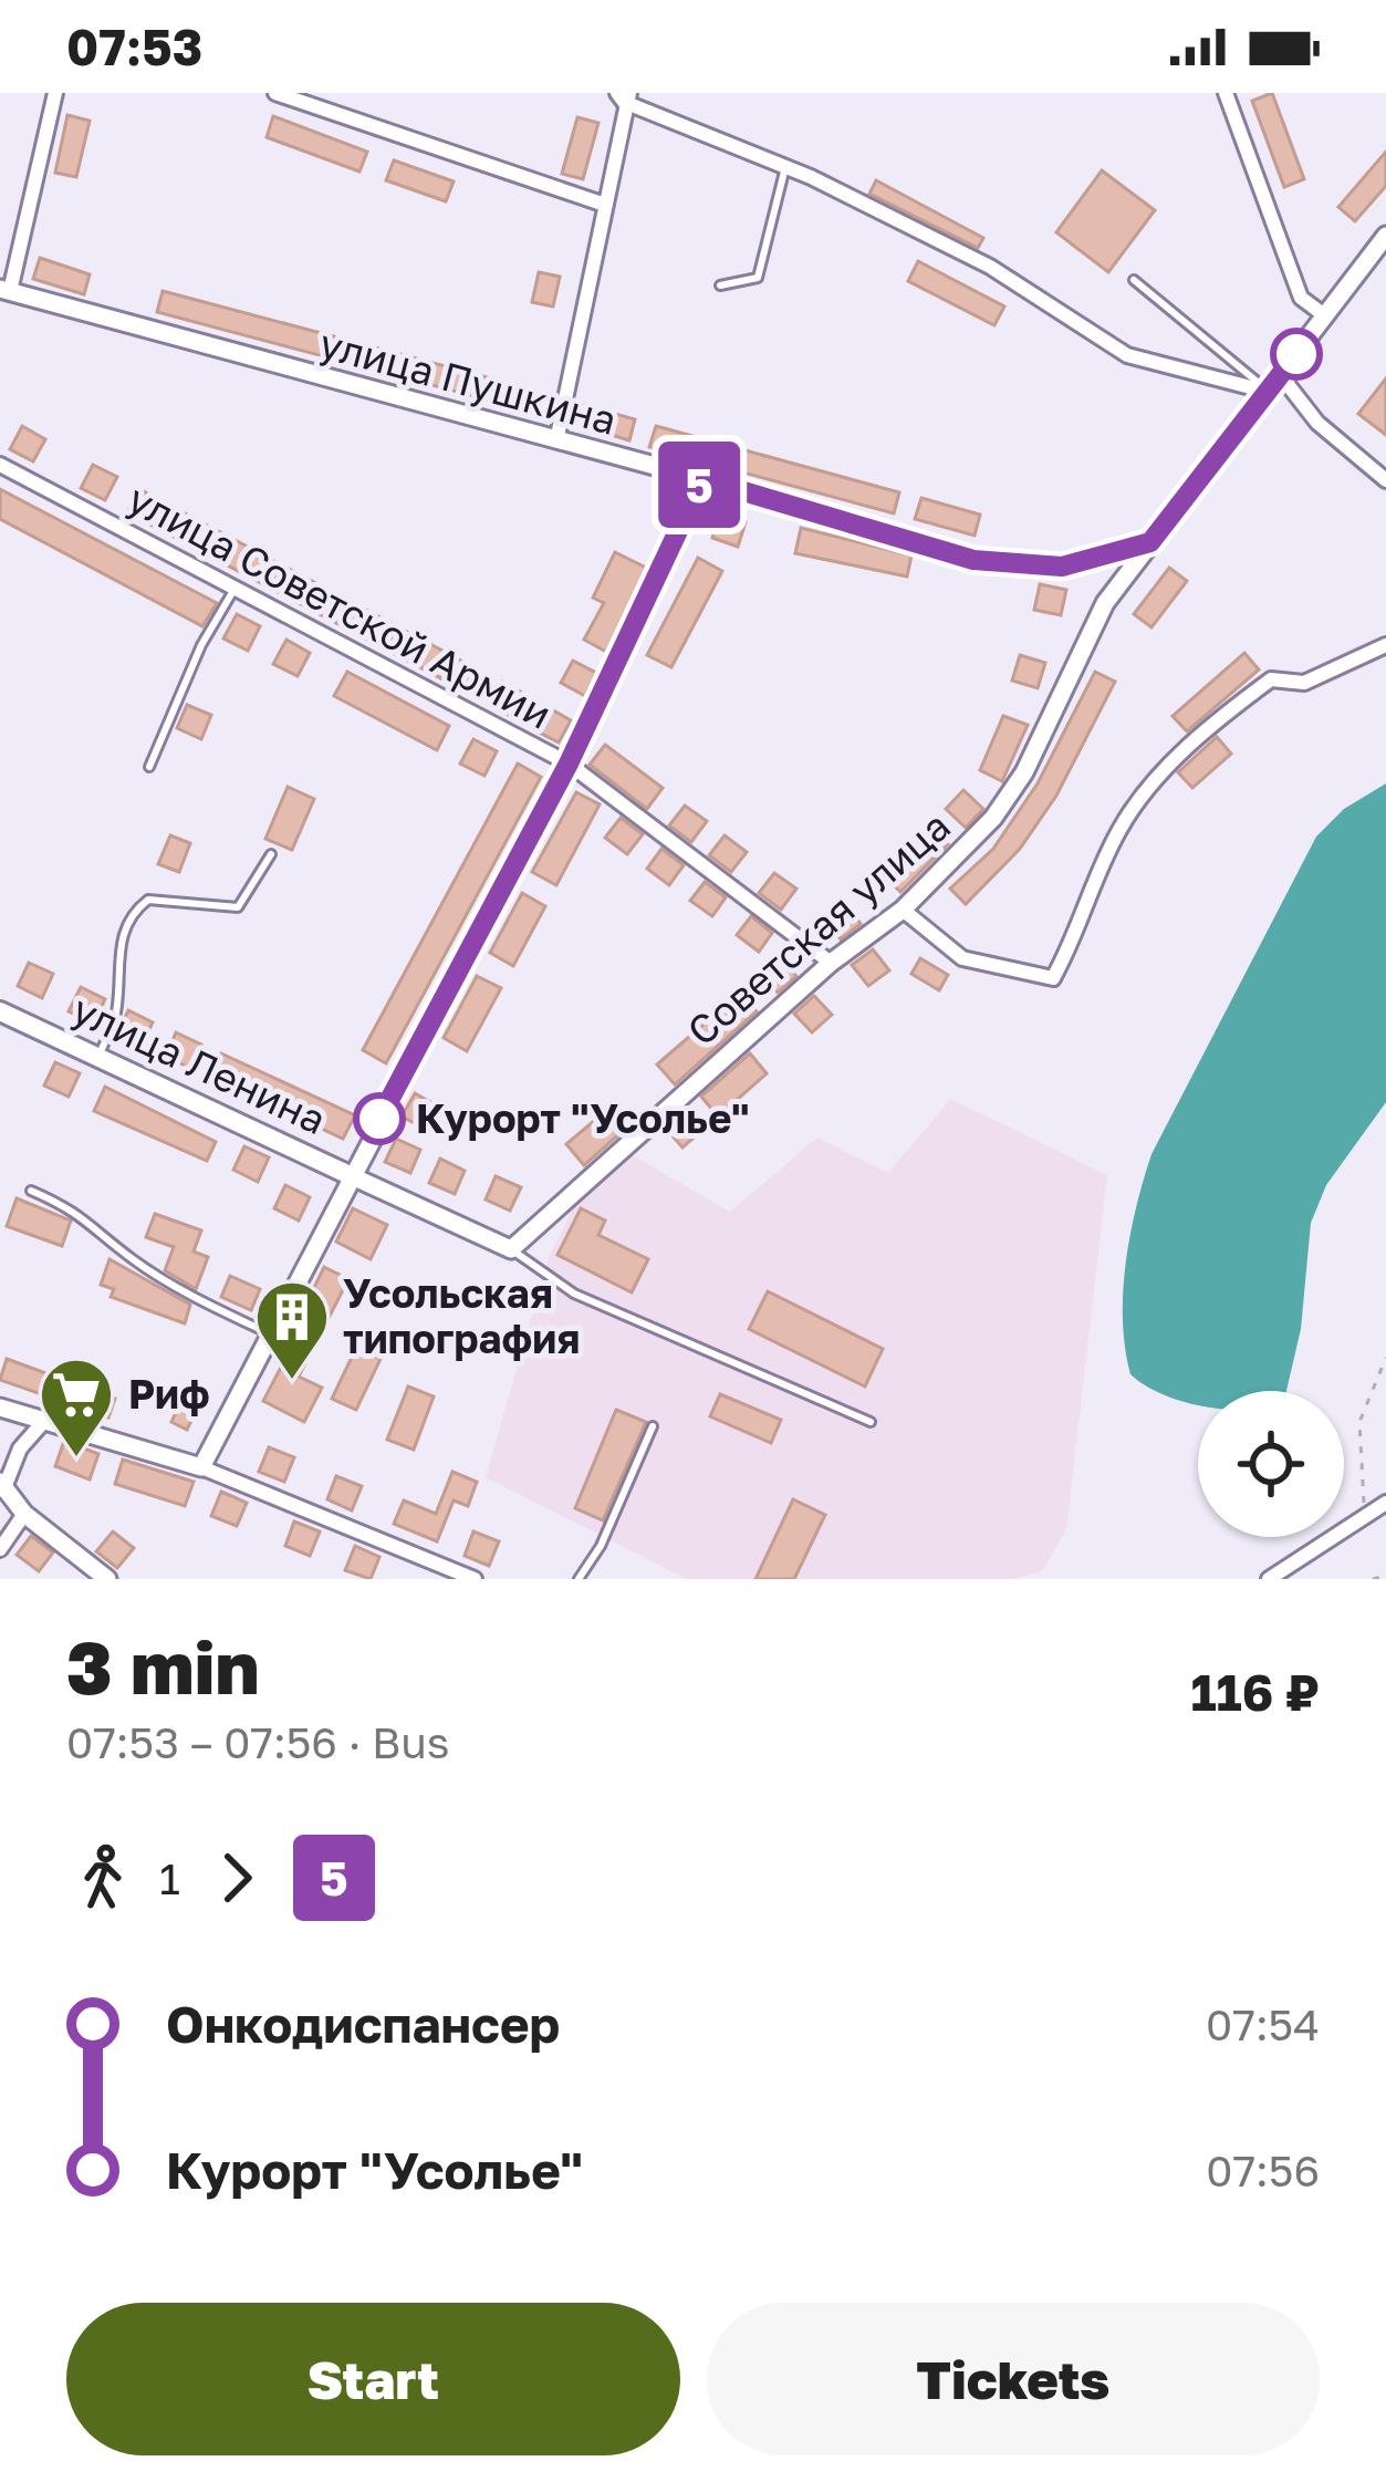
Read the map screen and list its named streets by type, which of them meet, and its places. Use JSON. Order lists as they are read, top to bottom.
{
  "streets": {
    "main road": ["улица Ленина"],
    "street": ["улица Пушкина", "улица Советской Армии", "Советская улица"]
  },
  "crossings": [
    ["улица Пушкина", "Советская улица"],
    ["улица Советской Армии", "Советская улица"],
    ["Советская улица", "улица Ленина"]
  ],
  "places": {
    "other": ["Курорт \"Усолье\""],
    "building": ["Усольская типография"],
    "supermarket": ["Риф"]
  },
  "lines": ["bus line 5"],
  "page": {
    "status": "07:53",
    "on_map": "5",
    "heading": ["3 min", "07:53 – 07:56 · Bus", "116 ₽"],
    "legs": ["1", "5"],
    "list": [
      {
        "name": "Онкодиспансер",
        "value": "07:54"
      },
      {
        "name": "Курорт \"Усолье\"",
        "value": "07:56"
      }
    ],
    "buttons": ["Start", "Tickets"]
  }
}
